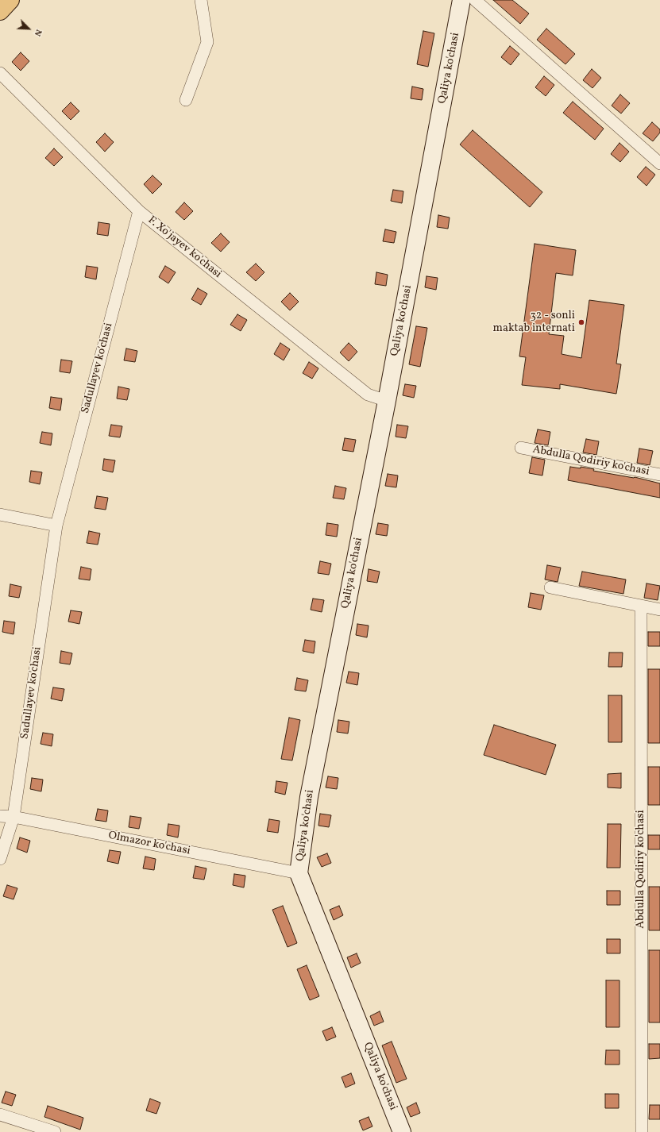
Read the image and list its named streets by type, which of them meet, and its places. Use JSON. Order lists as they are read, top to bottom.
{
  "streets": {
    "main road": ["Qaliya ko'chasi"],
    "street": [
      "F. Xo'jayev ko'chasi",
      "Sadullayev ko'chasi",
      "Abdulla Qodiriy ko'chasi",
      "Olmazor ko'chasi"
    ]
  },
  "crossings": [
    ["Qaliya ko'chasi", "F. Xo'jayev ko'chasi"],
    ["Qaliya ko'chasi", "Olmazor ko'chasi"],
    ["F. Xo'jayev ko'chasi", "Sadullayev ko'chasi"],
    ["Sadullayev ko'chasi", "Olmazor ko'chasi"]
  ],
  "places": ["32 - sonli maktab internati"],
  "north": "bottom right"
}
